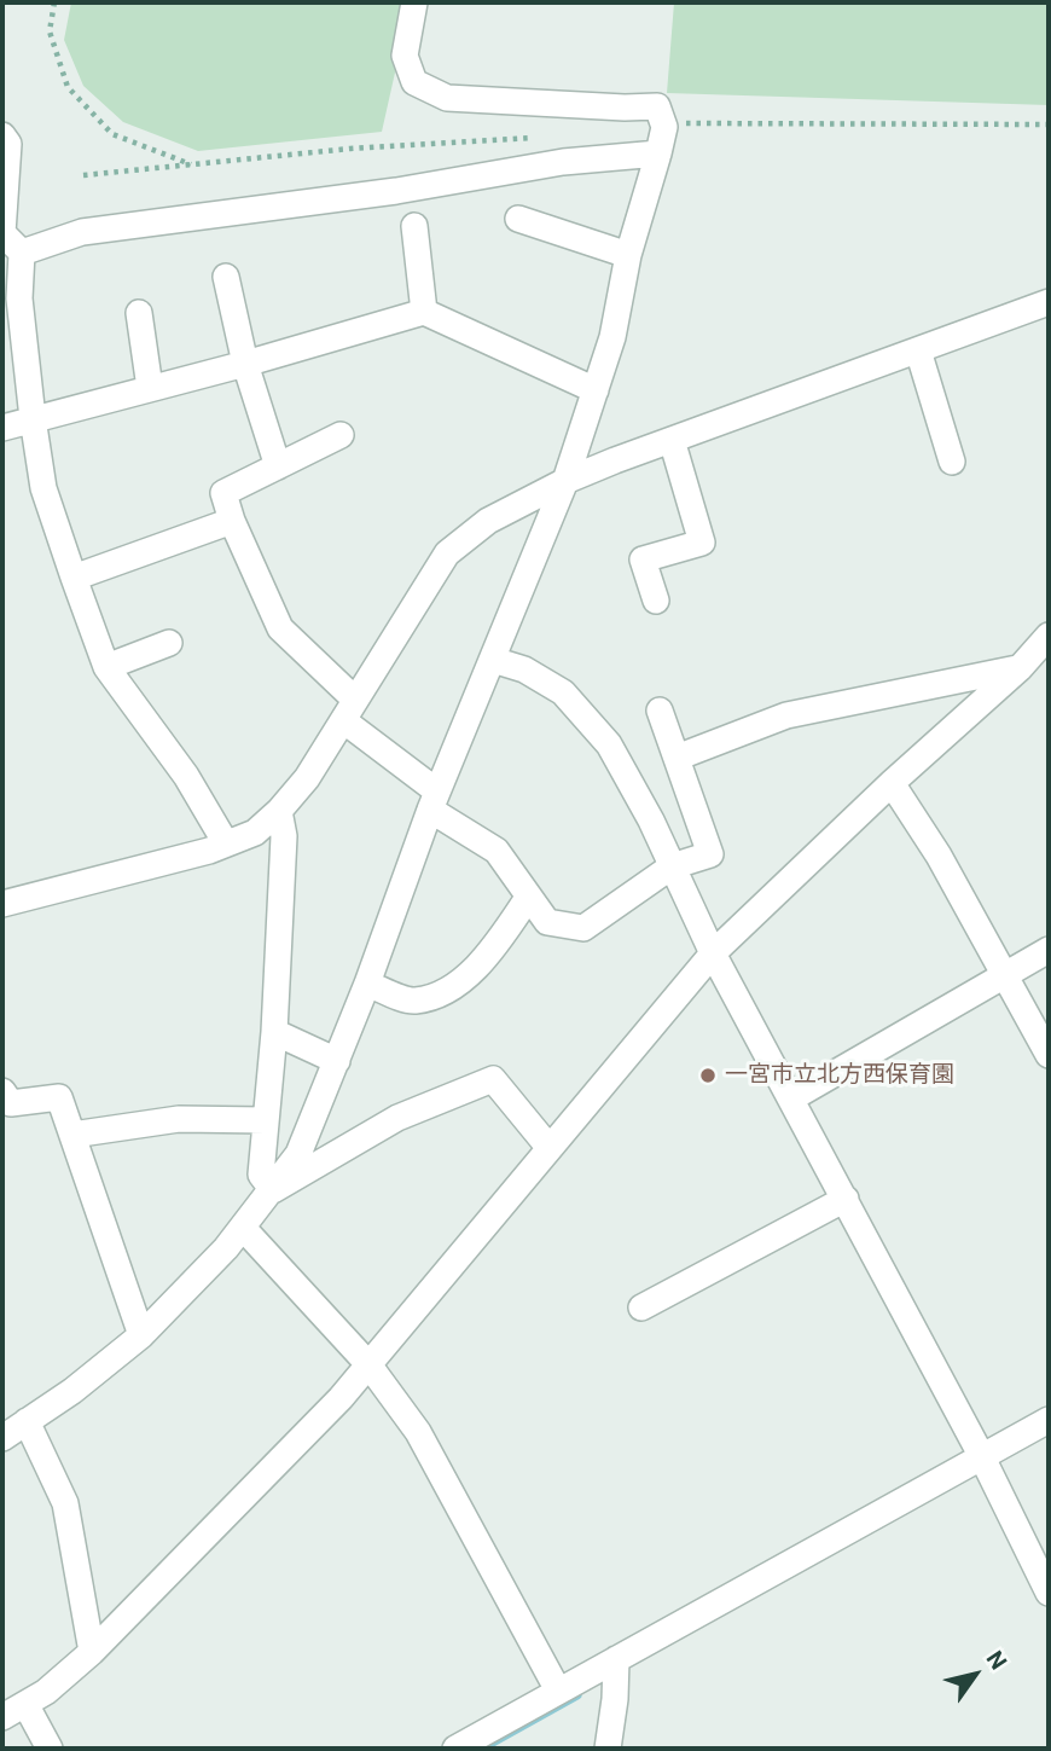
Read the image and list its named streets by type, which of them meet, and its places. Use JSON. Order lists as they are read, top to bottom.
{
  "places": ["一宮市立北方西保育園"],
  "north": "top right"
}
